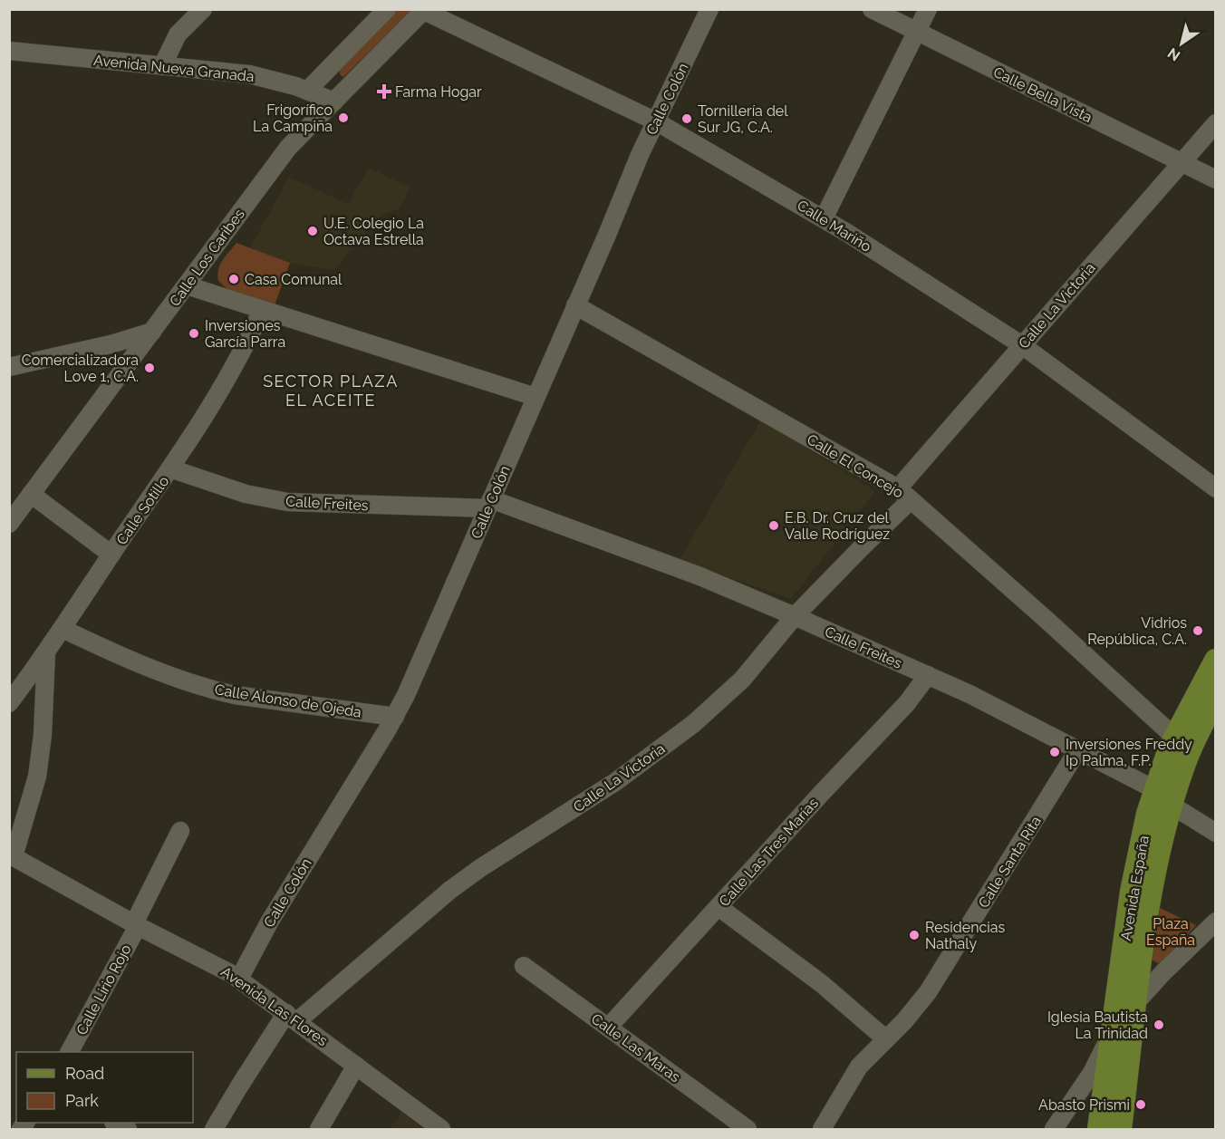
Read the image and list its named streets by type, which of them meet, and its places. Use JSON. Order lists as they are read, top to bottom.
{
  "streets": {
    "main road": ["Avenida España"],
    "street": [
      "Avenida Nueva Granada",
      "Calle Bella Vista",
      "Calle Colón",
      "Calle Mariño",
      "Calle Los Caribes",
      "Calle La Victoria",
      "Calle El Concejo",
      "Calle Freites",
      "Calle Sotillo",
      "Calle Alonso de Ojeda",
      "Calle Las Tres Marías",
      "Calle Santa Rita",
      "Calle Lirio Rojo",
      "Avenida Las Flores",
      "Calle Las Maras"
    ]
  },
  "crossings": [
    ["Avenida Nueva Granada", "Calle Los Caribes"],
    ["Calle Bella Vista", "Calle La Victoria"],
    ["Calle Colón", "Calle Mariño"],
    ["Calle Colón", "Calle El Concejo"],
    ["Calle Colón", "Calle Freites"],
    ["Calle Colón", "Calle Alonso de Ojeda"],
    ["Calle Colón", "Avenida Las Flores"],
    ["Calle Mariño", "Calle Los Caribes"],
    ["Calle Mariño", "Calle La Victoria"],
    ["Calle La Victoria", "Calle El Concejo"],
    ["Calle La Victoria", "Calle Freites"],
    ["Calle La Victoria", "Avenida Las Flores"],
    ["Calle El Concejo", "Avenida España"],
    ["Calle Freites", "Calle Sotillo"],
    ["Calle Freites", "Calle Las Tres Marías"],
    ["Calle Freites", "Calle Santa Rita"],
    ["Calle Freites", "Avenida España"],
    ["Calle Sotillo", "Calle Alonso de Ojeda"],
    ["Calle Las Tres Marías", "Calle Las Maras"],
    ["Calle Lirio Rojo", "Avenida Las Flores"]
  ],
  "districts": ["SECTOR PLAZA EL ACEITE"],
  "parks": ["Plaza España"],
  "places": {
    "health": ["Farma Hogar"],
    "other": [
      "Frigorífico La Campiña",
      "Tornillería del Sur JG, C.A.",
      "U.E. Colegio La Octava Estrella",
      "Casa Comunal",
      "Inversiones García Parra",
      "Comercializadora Love 1, C.A.",
      "E.B. Dr. Cruz del Valle Rodríguez",
      "Vidrios República, C.A.",
      "Inversiones Freddy Ip Palma, F.P.",
      "Residencias Nathaly",
      "Iglesia Bautista La Trinidad",
      "Abasto Prismi"
    ]
  },
  "legend": ["Road", "Park"],
  "north": "bottom left"
}
